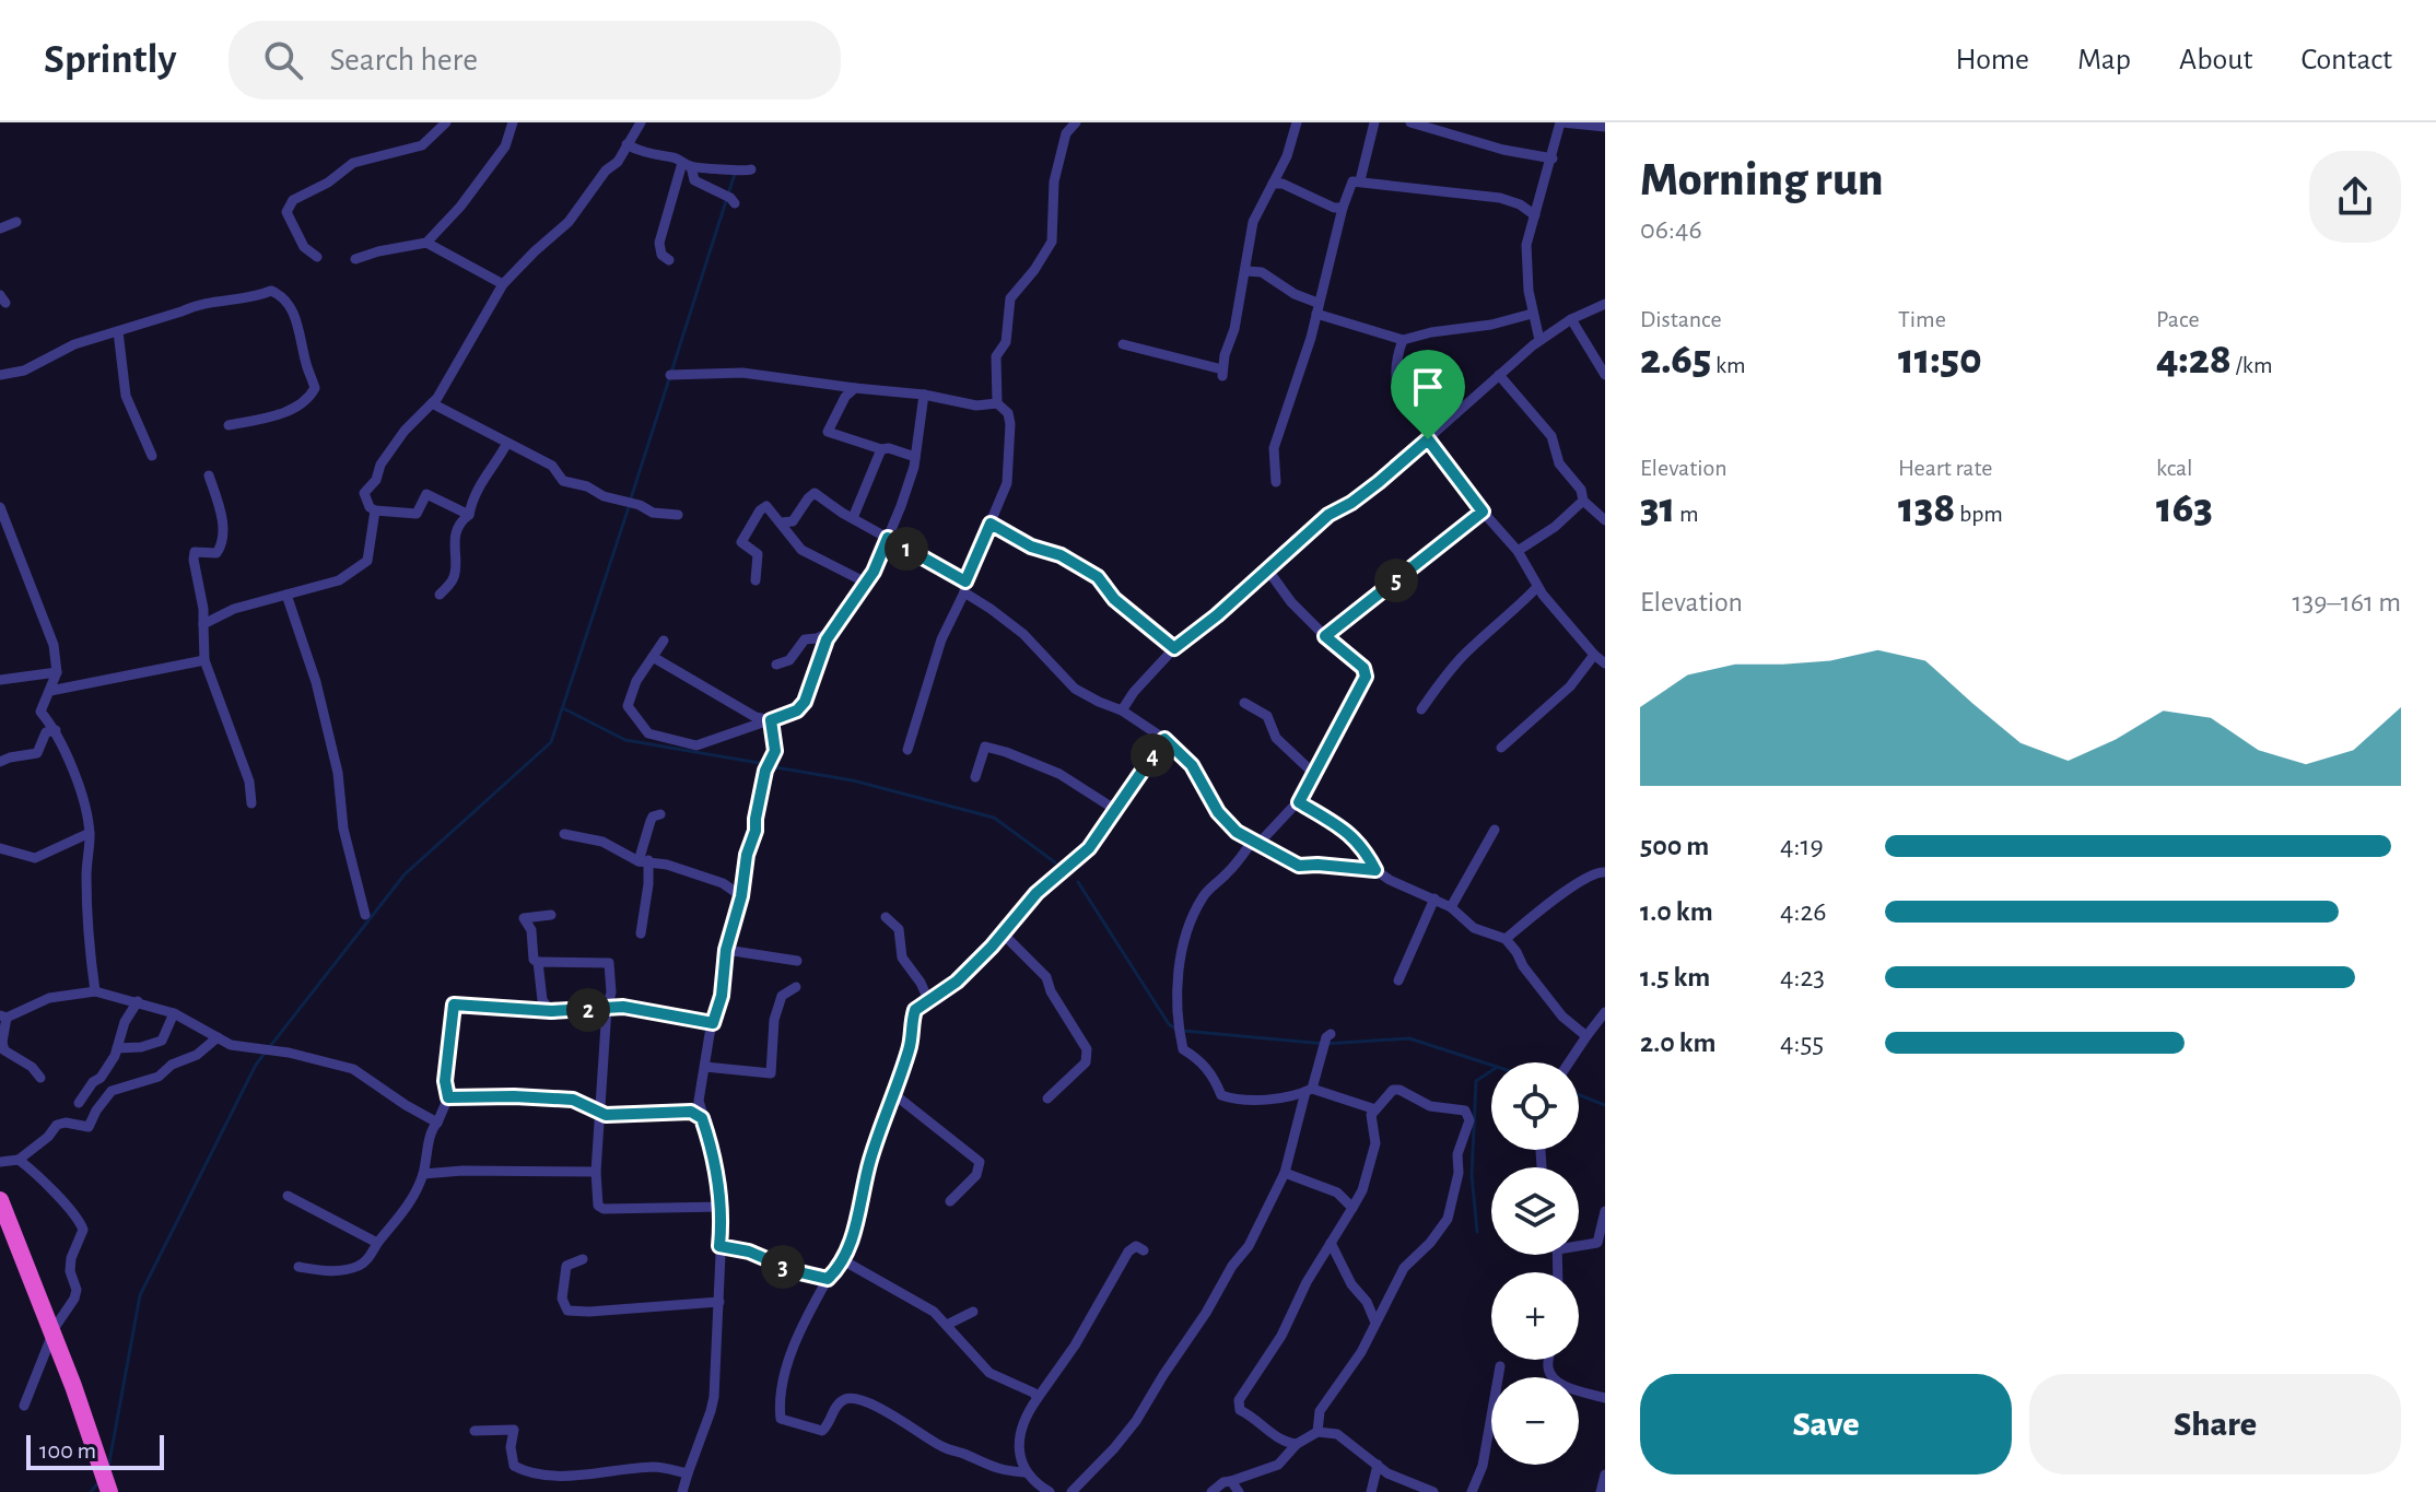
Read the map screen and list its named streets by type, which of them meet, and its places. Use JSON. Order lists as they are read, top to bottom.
{
  "scale_bar": "100 m",
  "page": {
    "header": "Sprintly",
    "search": "Search here",
    "nav": [
      "Home",
      "Map",
      "About",
      "Contact"
    ],
    "heading": ["Morning run", "06:46"],
    "stats": [
      ["Distance", "2.65 km"],
      ["Time", "11:50"],
      ["Pace", "4:28 /km"],
      ["Elevation", "31 m"],
      ["Heart rate", "138 bpm"],
      ["kcal", "163"]
    ],
    "pins": [
      "1",
      "5",
      "4",
      "2",
      "3"
    ],
    "chart": ["Elevation", "139–161 m"],
    "list": [
      {
        "name": "500 m",
        "note": "4:19"
      },
      {
        "name": "1.0 km",
        "note": "4:26"
      },
      {
        "name": "1.5 km",
        "note": "4:23"
      },
      {
        "name": "2.0 km",
        "note": "4:55"
      }
    ],
    "map_buttons": ["+", "−"],
    "buttons": ["Save", "Share"],
    "scale": "100 m"
  }
}
